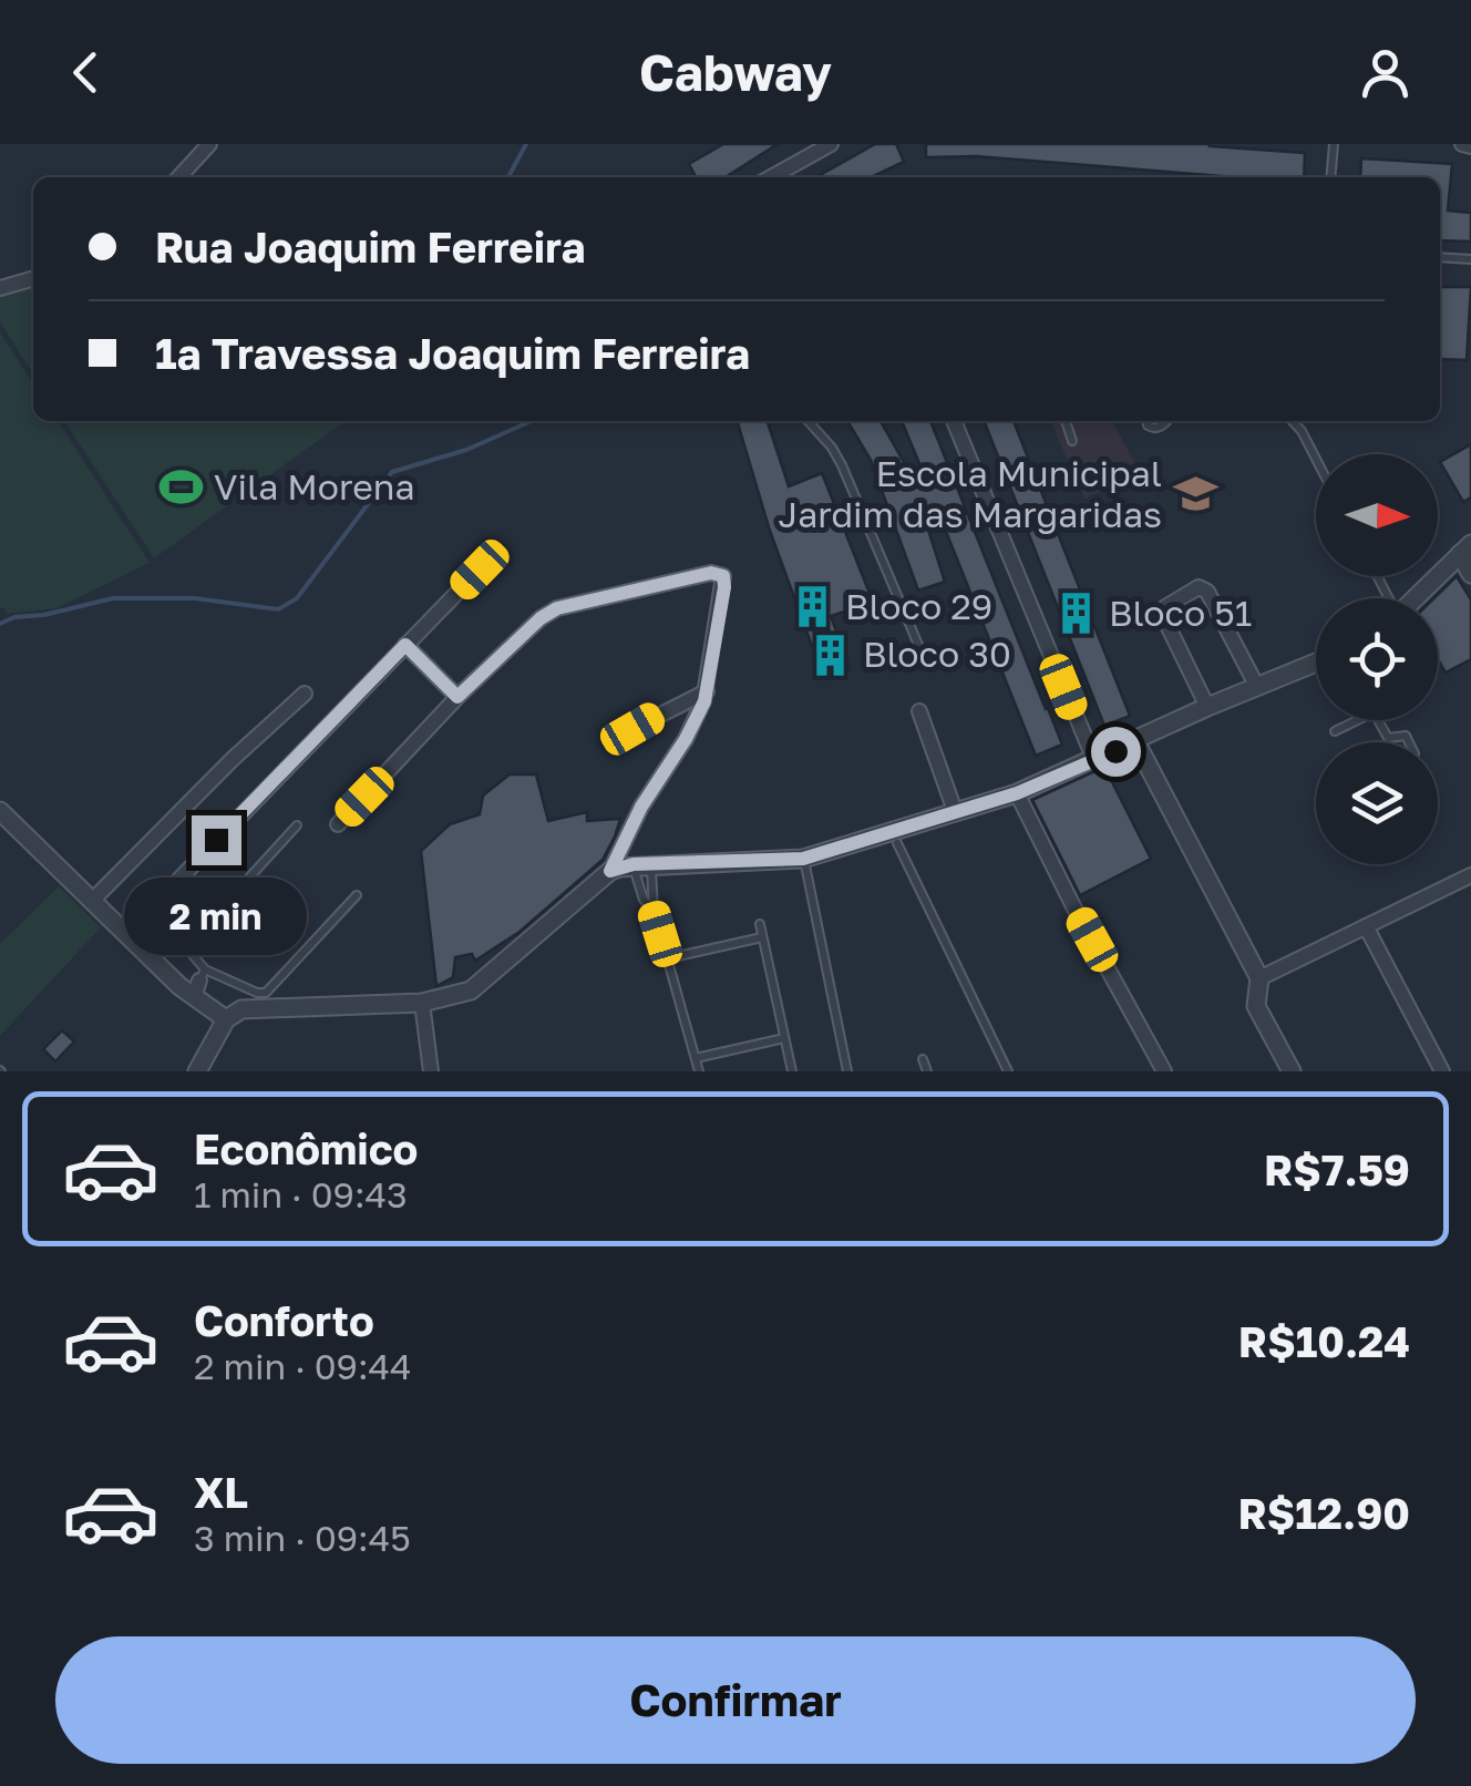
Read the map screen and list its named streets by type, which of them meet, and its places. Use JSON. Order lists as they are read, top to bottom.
{
  "places": {
    "sports": ["Vila Morena"],
    "school or university": ["Escola Municipal Jardim das Margaridas"],
    "building": ["Bloco 29", "Bloco 51", "Bloco 30"]
  },
  "north": "right",
  "page": {
    "header": "Cabway",
    "banner": ["Rua Joaquim Ferreira", "1ª Travessa Joaquim Ferreira"],
    "bubble": "2 min",
    "list": [
      {
        "name": "Econômico",
        "note": "1 min · 09:43",
        "value": "R$7.59"
      },
      {
        "name": "Conforto",
        "note": "2 min · 09:44",
        "value": "R$10.24"
      },
      {
        "name": "XL",
        "note": "3 min · 09:45",
        "value": "R$12.90"
      }
    ],
    "buttons": "Confirmar"
  }
}
